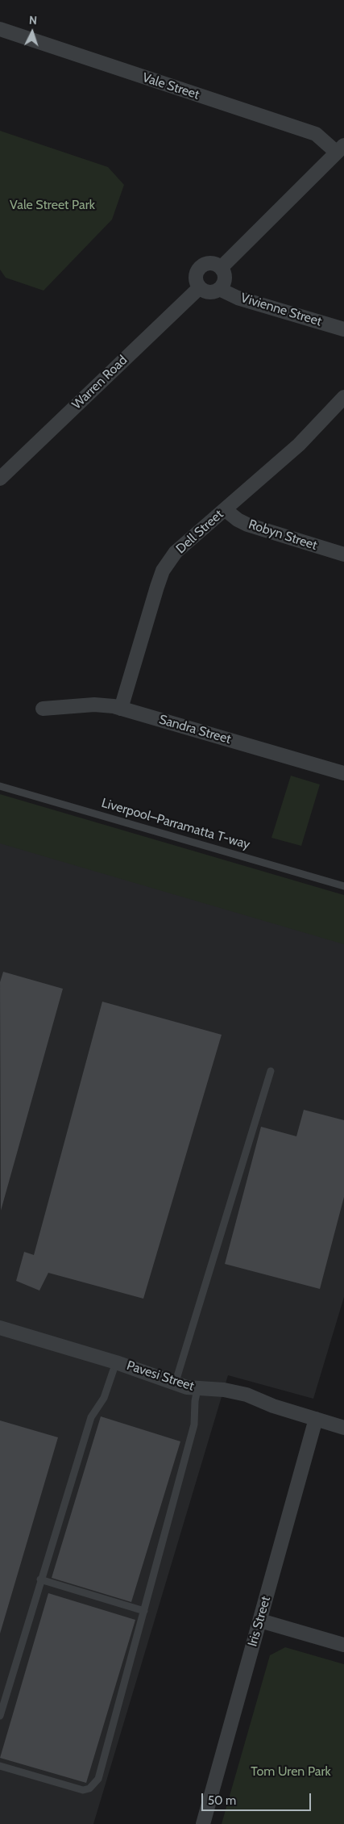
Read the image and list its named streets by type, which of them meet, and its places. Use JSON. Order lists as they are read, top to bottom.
{
  "streets": {
    "street": [
      "Vale Street",
      "Vivienne Street",
      "Warren Road",
      "Dell Street",
      "Robyn Street",
      "Sandra Street",
      "Pavesi Street",
      "Iris Street"
    ],
    "lane": ["Liverpool–Parramatta T-way"]
  },
  "crossings": [
    ["Vivienne Street", "Warren Road"],
    ["Dell Street", "Robyn Street"],
    ["Dell Street", "Sandra Street"],
    ["Pavesi Street", "Iris Street"]
  ],
  "parks": ["Vale Street Park", "Tom Uren Park"],
  "scale_bar": "50 m",
  "north": "top"
}
